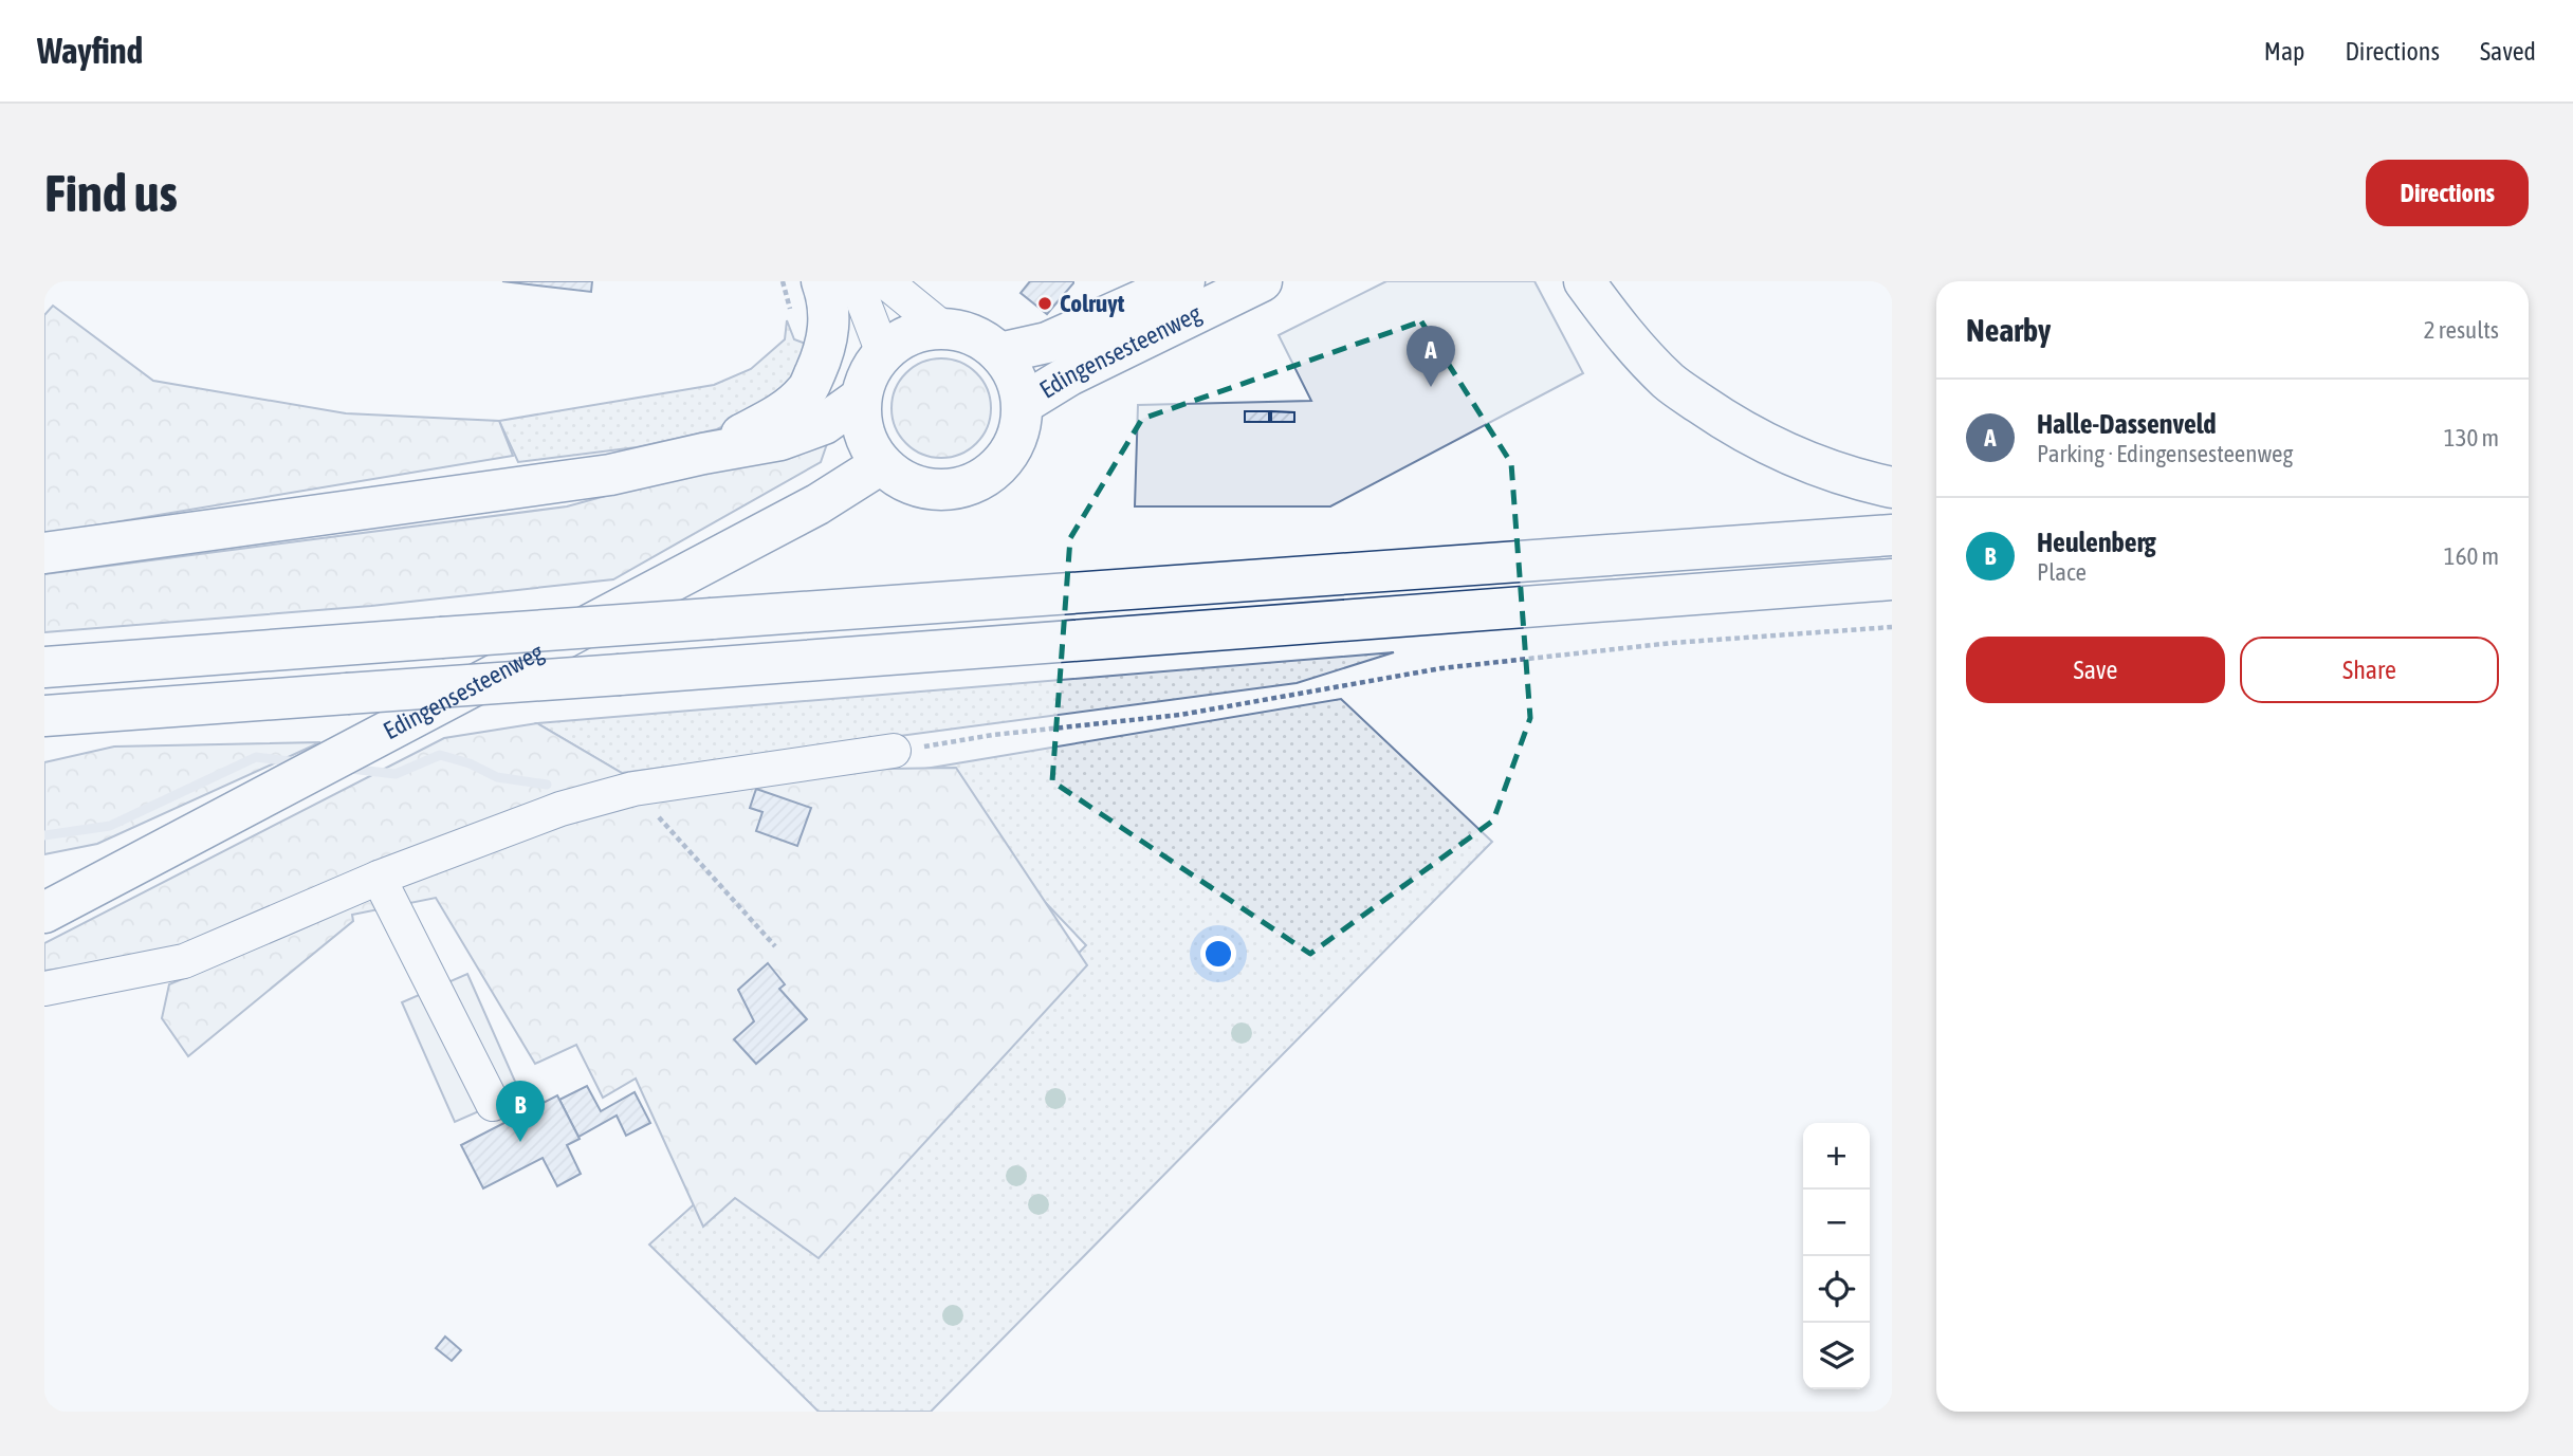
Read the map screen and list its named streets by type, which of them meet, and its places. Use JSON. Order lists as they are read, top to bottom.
{
  "streets": {
    "main road": ["Edingensesteenweg"]
  },
  "places": ["Colruyt"],
  "page": {
    "header": "Wayfind",
    "nav": ["Map", "Directions", "Saved"],
    "buttons": [
      "Directions",
      ["Save", "Share"]
    ],
    "title": "Find us",
    "heading": ["Nearby", "2 results"],
    "pins": ["A", "B"],
    "list": [
      {
        "mark": "A",
        "name": "Halle-Dassenveld",
        "note": "Parking · Edingensesteenweg",
        "value": "130 m"
      },
      {
        "mark": "B",
        "name": "Heulenberg",
        "note": "Place",
        "value": "160 m"
      }
    ],
    "map_buttons": ["+", "−"]
  }
}
